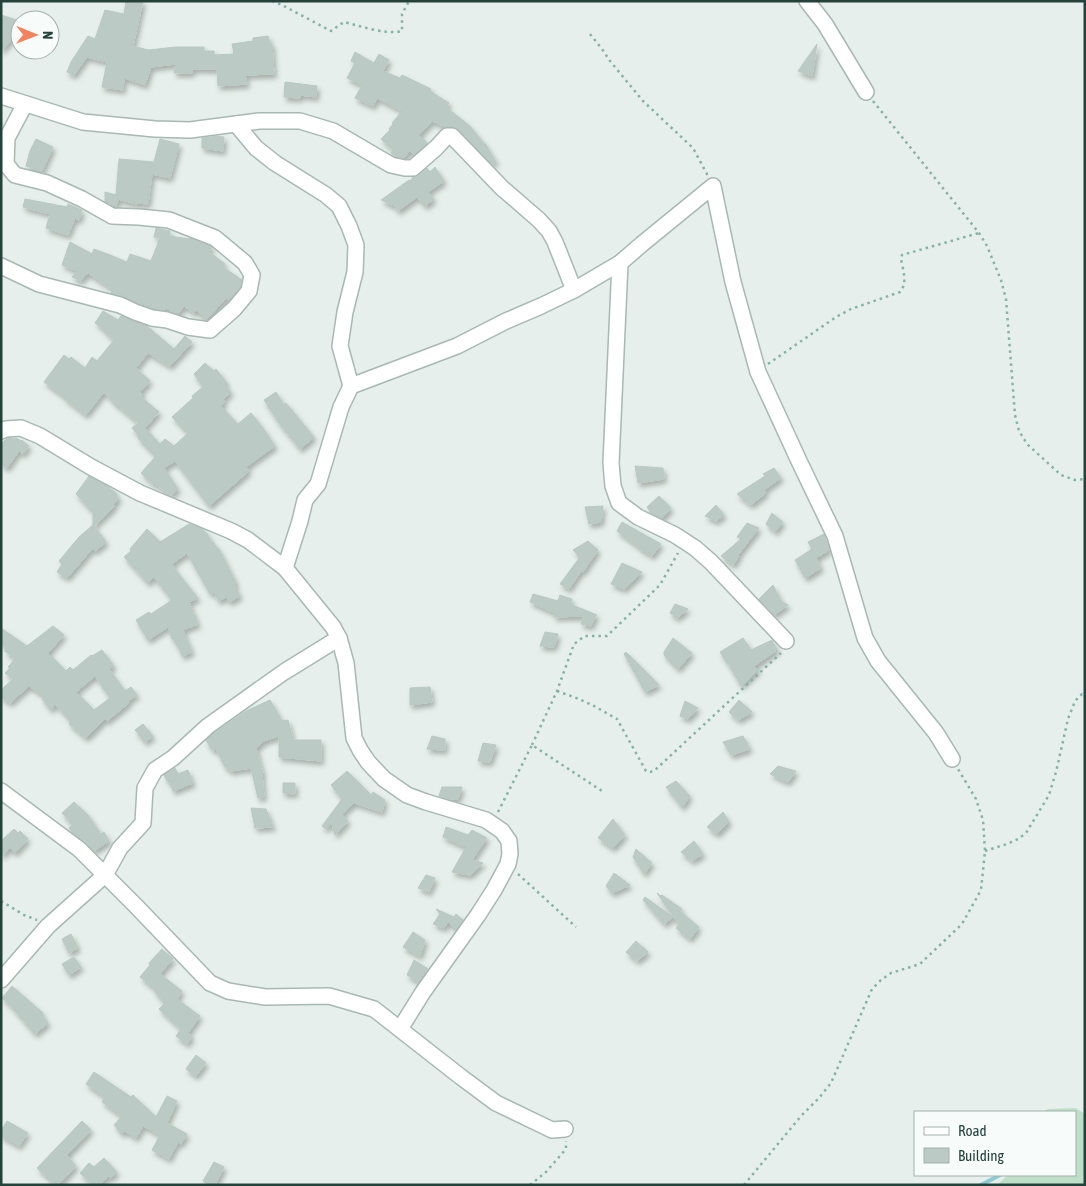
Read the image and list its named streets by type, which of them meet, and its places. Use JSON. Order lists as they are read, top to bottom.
{
  "legend": ["Road", "Building"],
  "north": "right"
}
